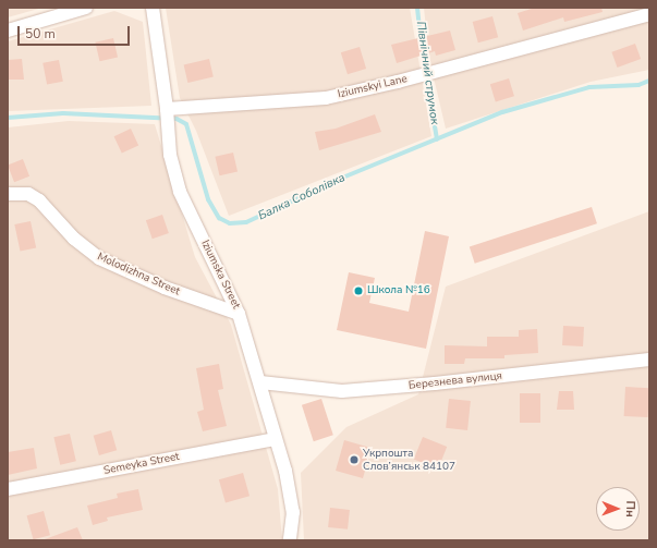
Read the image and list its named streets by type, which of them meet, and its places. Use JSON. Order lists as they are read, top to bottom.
{
  "streets": {
    "street": [
      "Iziumskyi Lane",
      "Molodizhna Street",
      "Iziumska Street",
      "Березнева вулиця",
      "Semeyka Street"
    ]
  },
  "crossings": [
    ["Iziumskyi Lane", "Iziumska Street"],
    ["Molodizhna Street", "Iziumska Street"],
    ["Iziumska Street", "Березнева вулиця"],
    ["Iziumska Street", "Semeyka Street"]
  ],
  "water": ["Північний струмок", "Балка Соболівка"],
  "places": ["Школа №16", "Укрпошта Слов’янськ 84107"],
  "scale_bar": "50 m",
  "north": "right"
}
